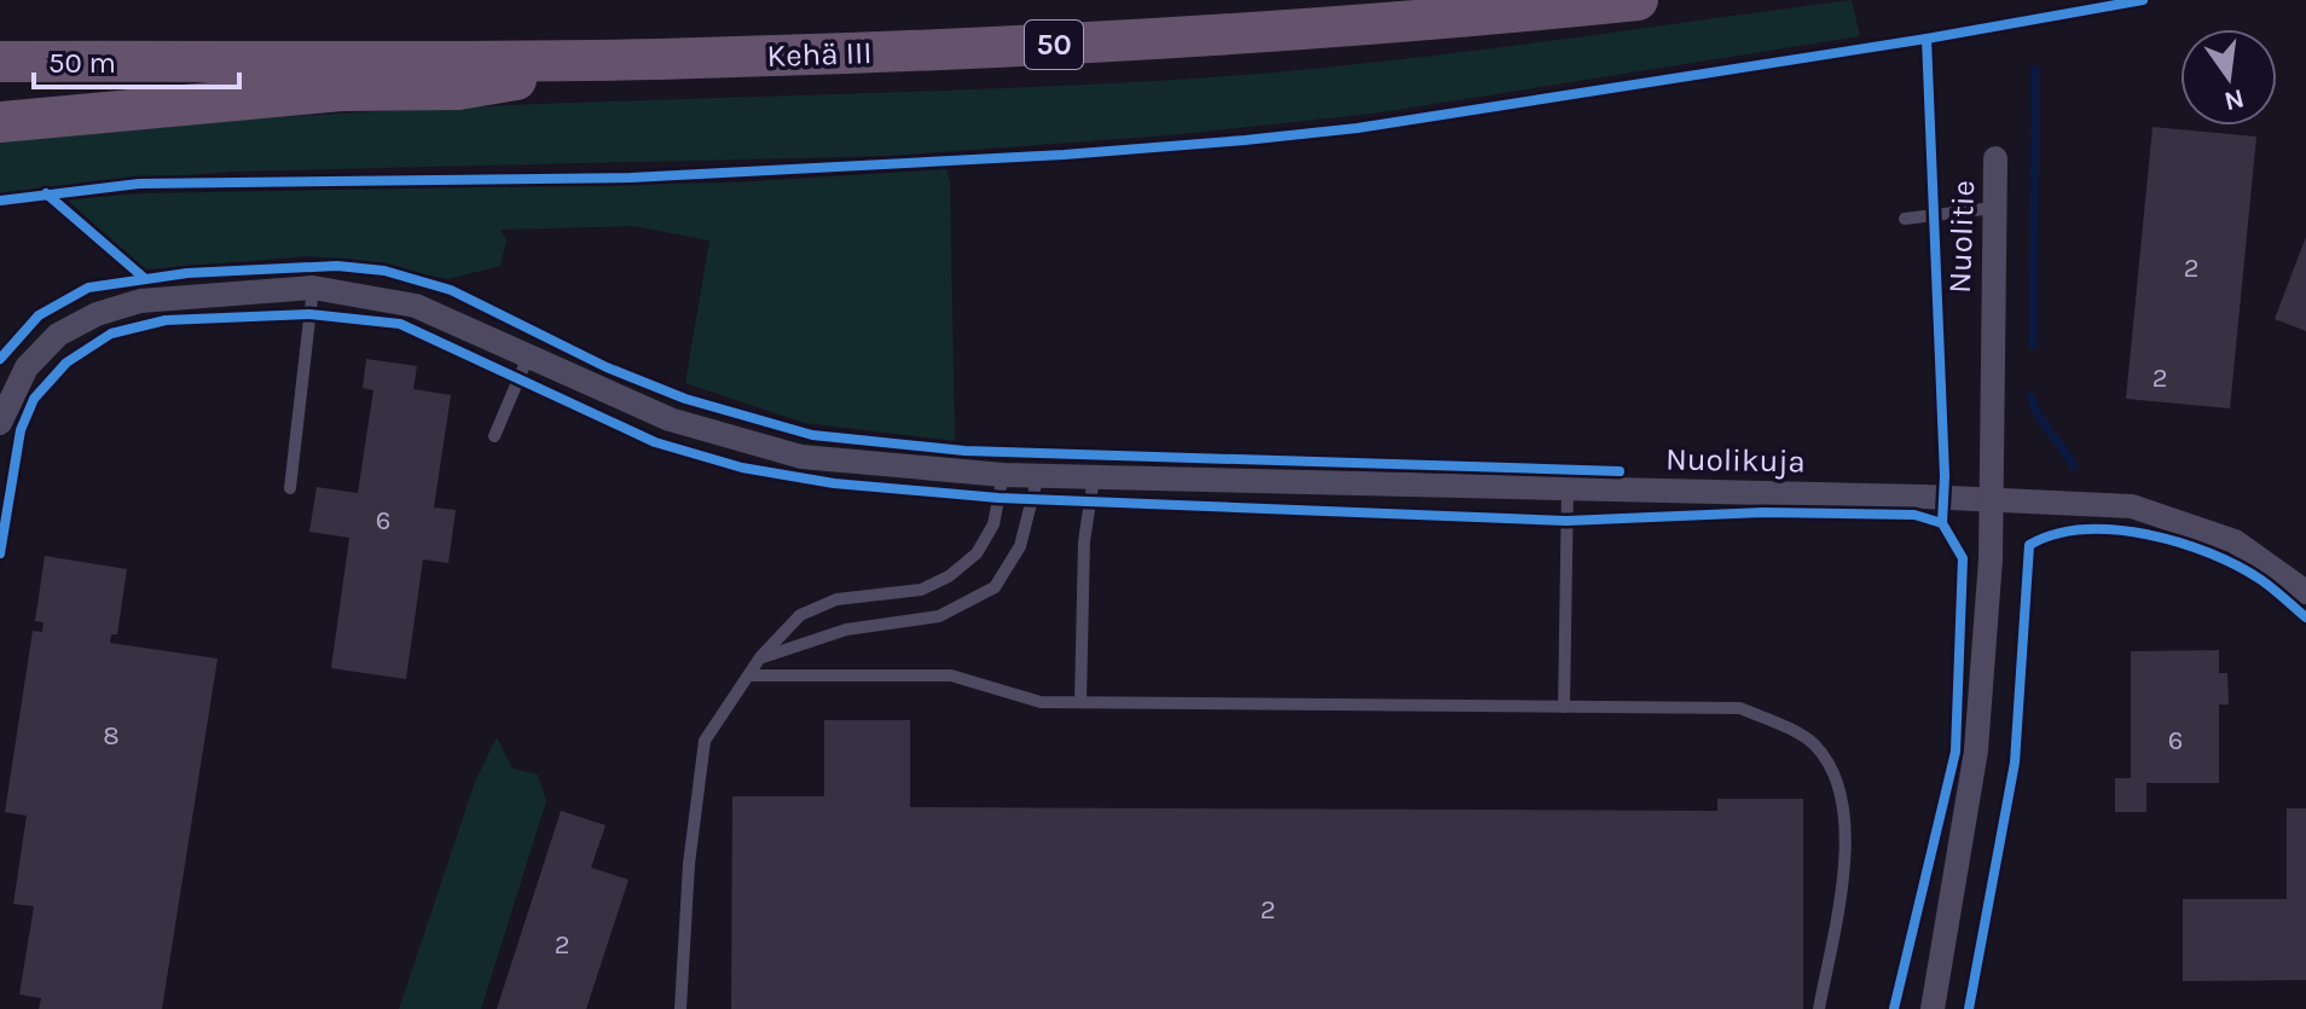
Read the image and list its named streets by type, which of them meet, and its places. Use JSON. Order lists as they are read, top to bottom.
{
  "streets": {
    "highway": ["50", "Kehä III"],
    "street": ["Nuolitie", "Nuolikuja"]
  },
  "crossings": [
    ["Nuolitie", "Nuolikuja"]
  ],
  "house_numbers": [
    "2",
    "2",
    "6",
    "8",
    "6",
    "2",
    "2"
  ],
  "scale_bar": "50 m",
  "north": "bottom"
}
